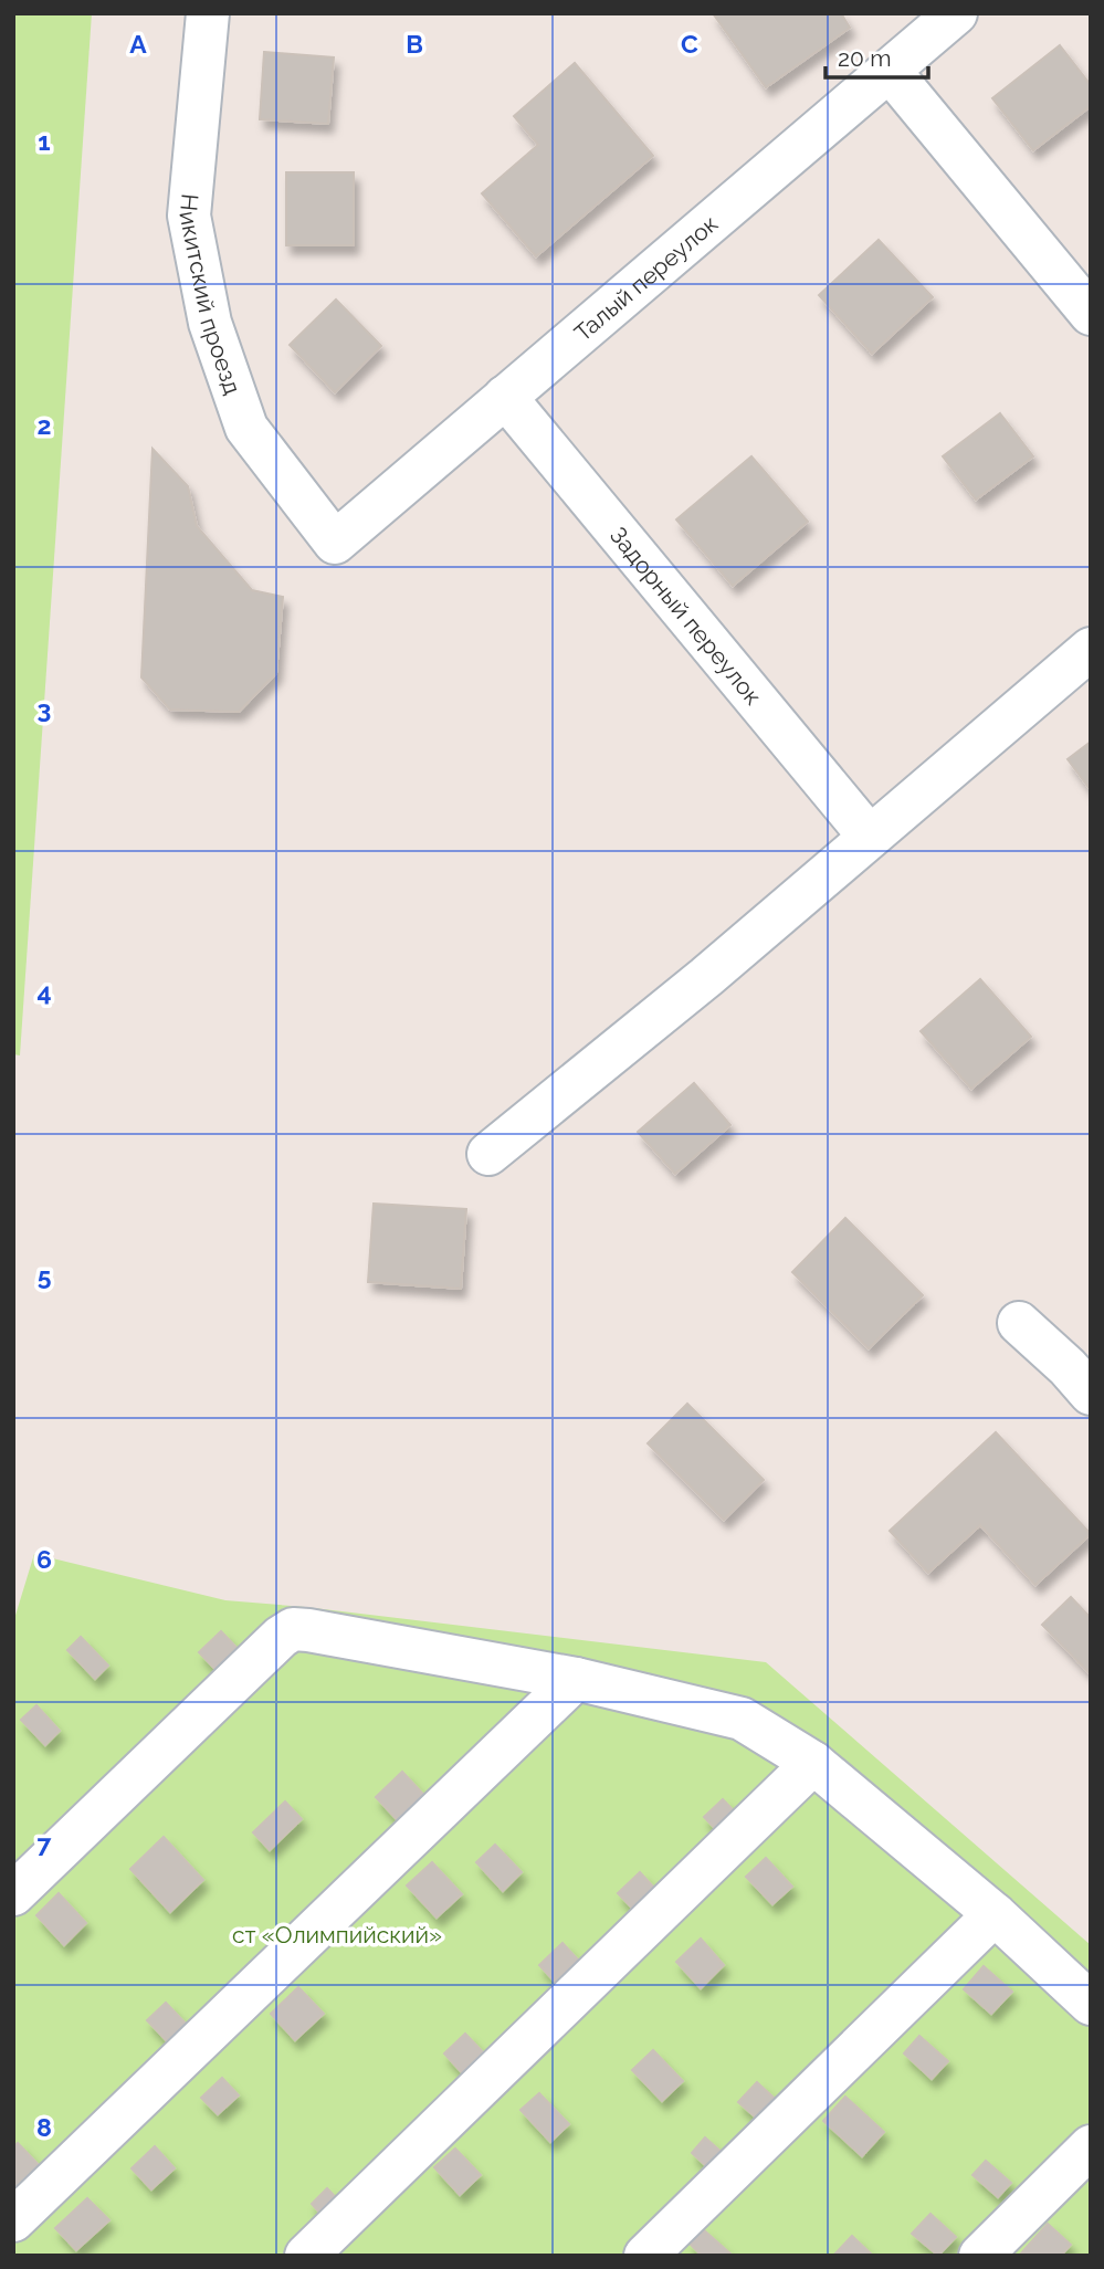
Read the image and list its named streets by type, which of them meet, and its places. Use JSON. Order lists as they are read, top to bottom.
{
  "streets": {
    "street": ["Талый переулок", "Никитский проезд", "Задорный переулок"]
  },
  "crossings": [
    ["Талый переулок", "Никитский проезд"],
    ["Талый переулок", "Задорный переулок"]
  ],
  "parks": ["ст «Олимпийский»"],
  "scale_bar": "20 m",
  "grid": {
    "columns": ["A", "B", "C"],
    "rows": [
      "1",
      "2",
      "3",
      "4",
      "5",
      "6",
      "7",
      "8"
    ]
  }
}
